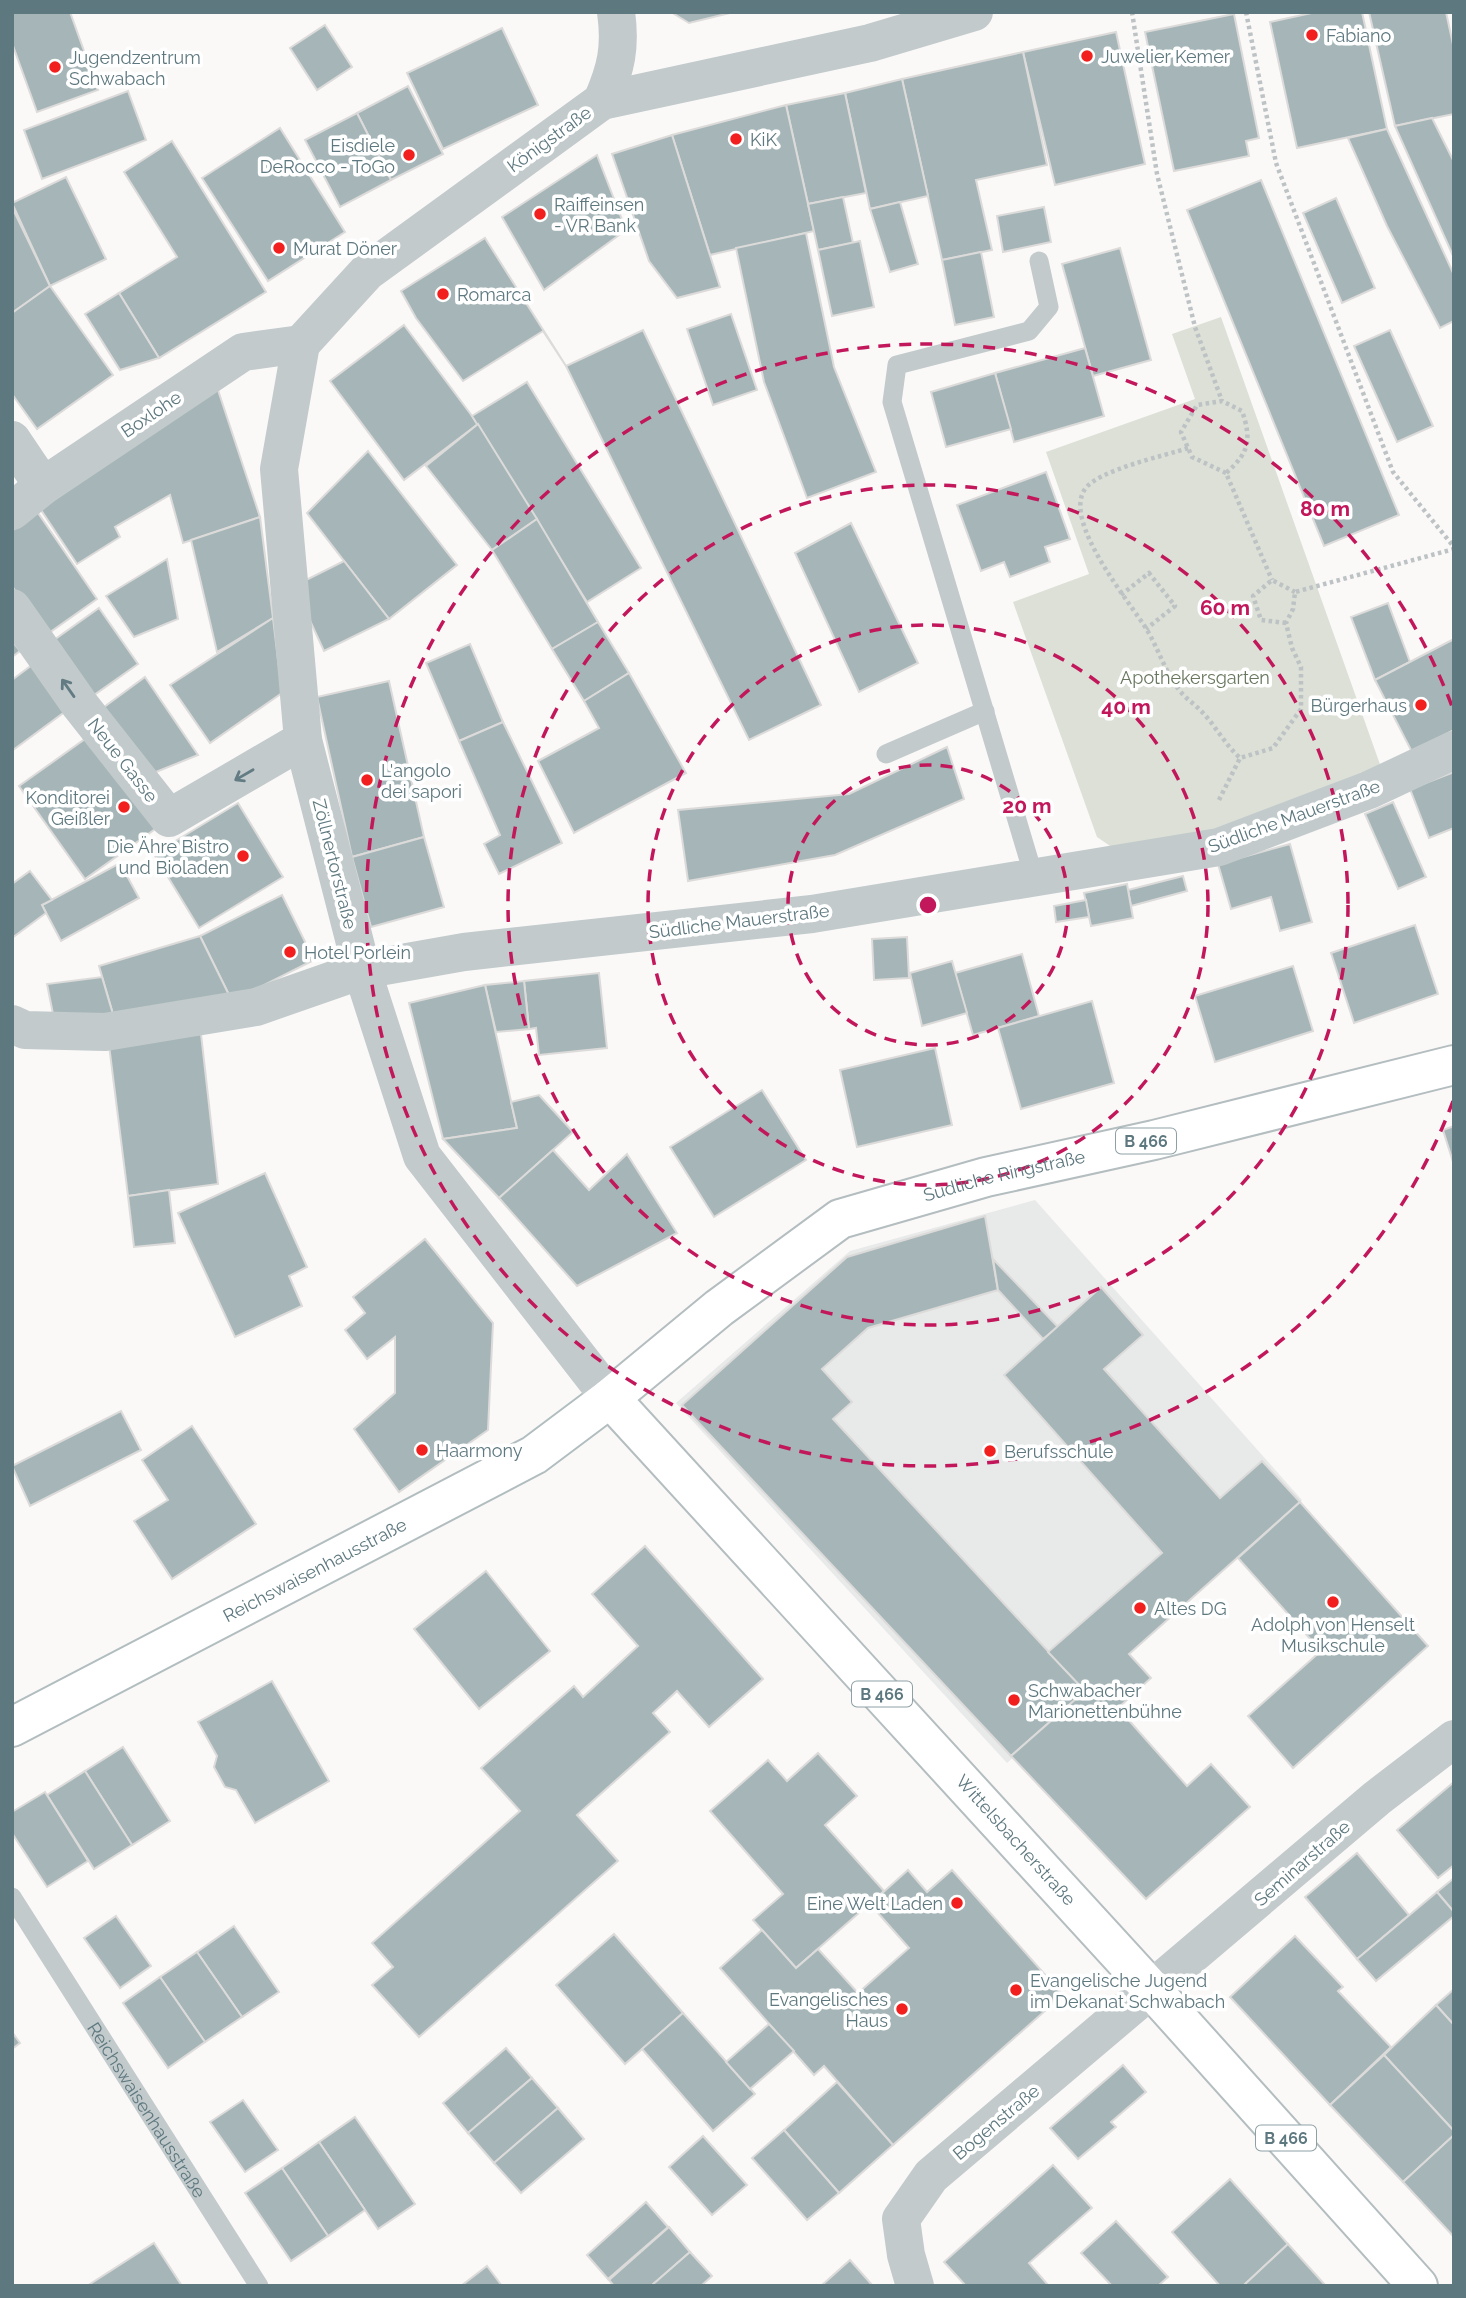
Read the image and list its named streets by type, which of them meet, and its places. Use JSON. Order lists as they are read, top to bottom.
{
  "streets": {
    "main road": [
      "B 466",
      "Südliche Ringstraße",
      "Reichswaisenhausstraße",
      "Wittelsbacherstraße"
    ],
    "street": [
      "Königstraße",
      "Boxlohe",
      "Neue Gasse",
      "Südliche Mauerstraße",
      "Zöllnertorstraße",
      "Seminarstraße",
      "Bogenstraße"
    ]
  },
  "crossings": [
    ["Königstraße", "Boxlohe"],
    ["Königstraße", "Zöllnertorstraße"],
    ["Boxlohe", "Zöllnertorstraße"],
    ["Neue Gasse", "Zöllnertorstraße"],
    ["Südliche Mauerstraße", "Zöllnertorstraße"],
    ["Zöllnertorstraße", "Südliche Ringstraße"],
    ["Zöllnertorstraße", "Reichswaisenhausstraße"],
    ["Zöllnertorstraße", "Wittelsbacherstraße"],
    ["Südliche Ringstraße", "Reichswaisenhausstraße"],
    ["Südliche Ringstraße", "Wittelsbacherstraße"],
    ["Reichswaisenhausstraße", "Wittelsbacherstraße"],
    ["Wittelsbacherstraße", "Seminarstraße"],
    ["Wittelsbacherstraße", "Bogenstraße"],
    ["Seminarstraße", "Bogenstraße"]
  ],
  "parks": ["Apothekersgarten"],
  "places": [
    "Fabiano",
    "Juwelier Kemer",
    "Jugendzentrum Schwabach",
    "KiK",
    "Eisdiele DeRocco - ToGo",
    "Raiffeinsen - VR Bank",
    "Murat Döner",
    "Romarca",
    "Bürgerhaus",
    "L'angolo dei sapori",
    "Konditorei Geißler",
    "Die Ähre Bistro und Bioladen",
    "Hotel Porlein",
    "Haarmony",
    "Berufsschule",
    "Adolph von Henselt Musikschule",
    "Altes DG",
    "Schwabacher Marionettenbühne",
    "Eine Welt Laden",
    "Evangelische Jugend im Dekanat Schwabach",
    "Evangelisches Haus"
  ],
  "rings": [
    "80 m",
    "60 m",
    "40 m",
    "20 m"
  ]
}
